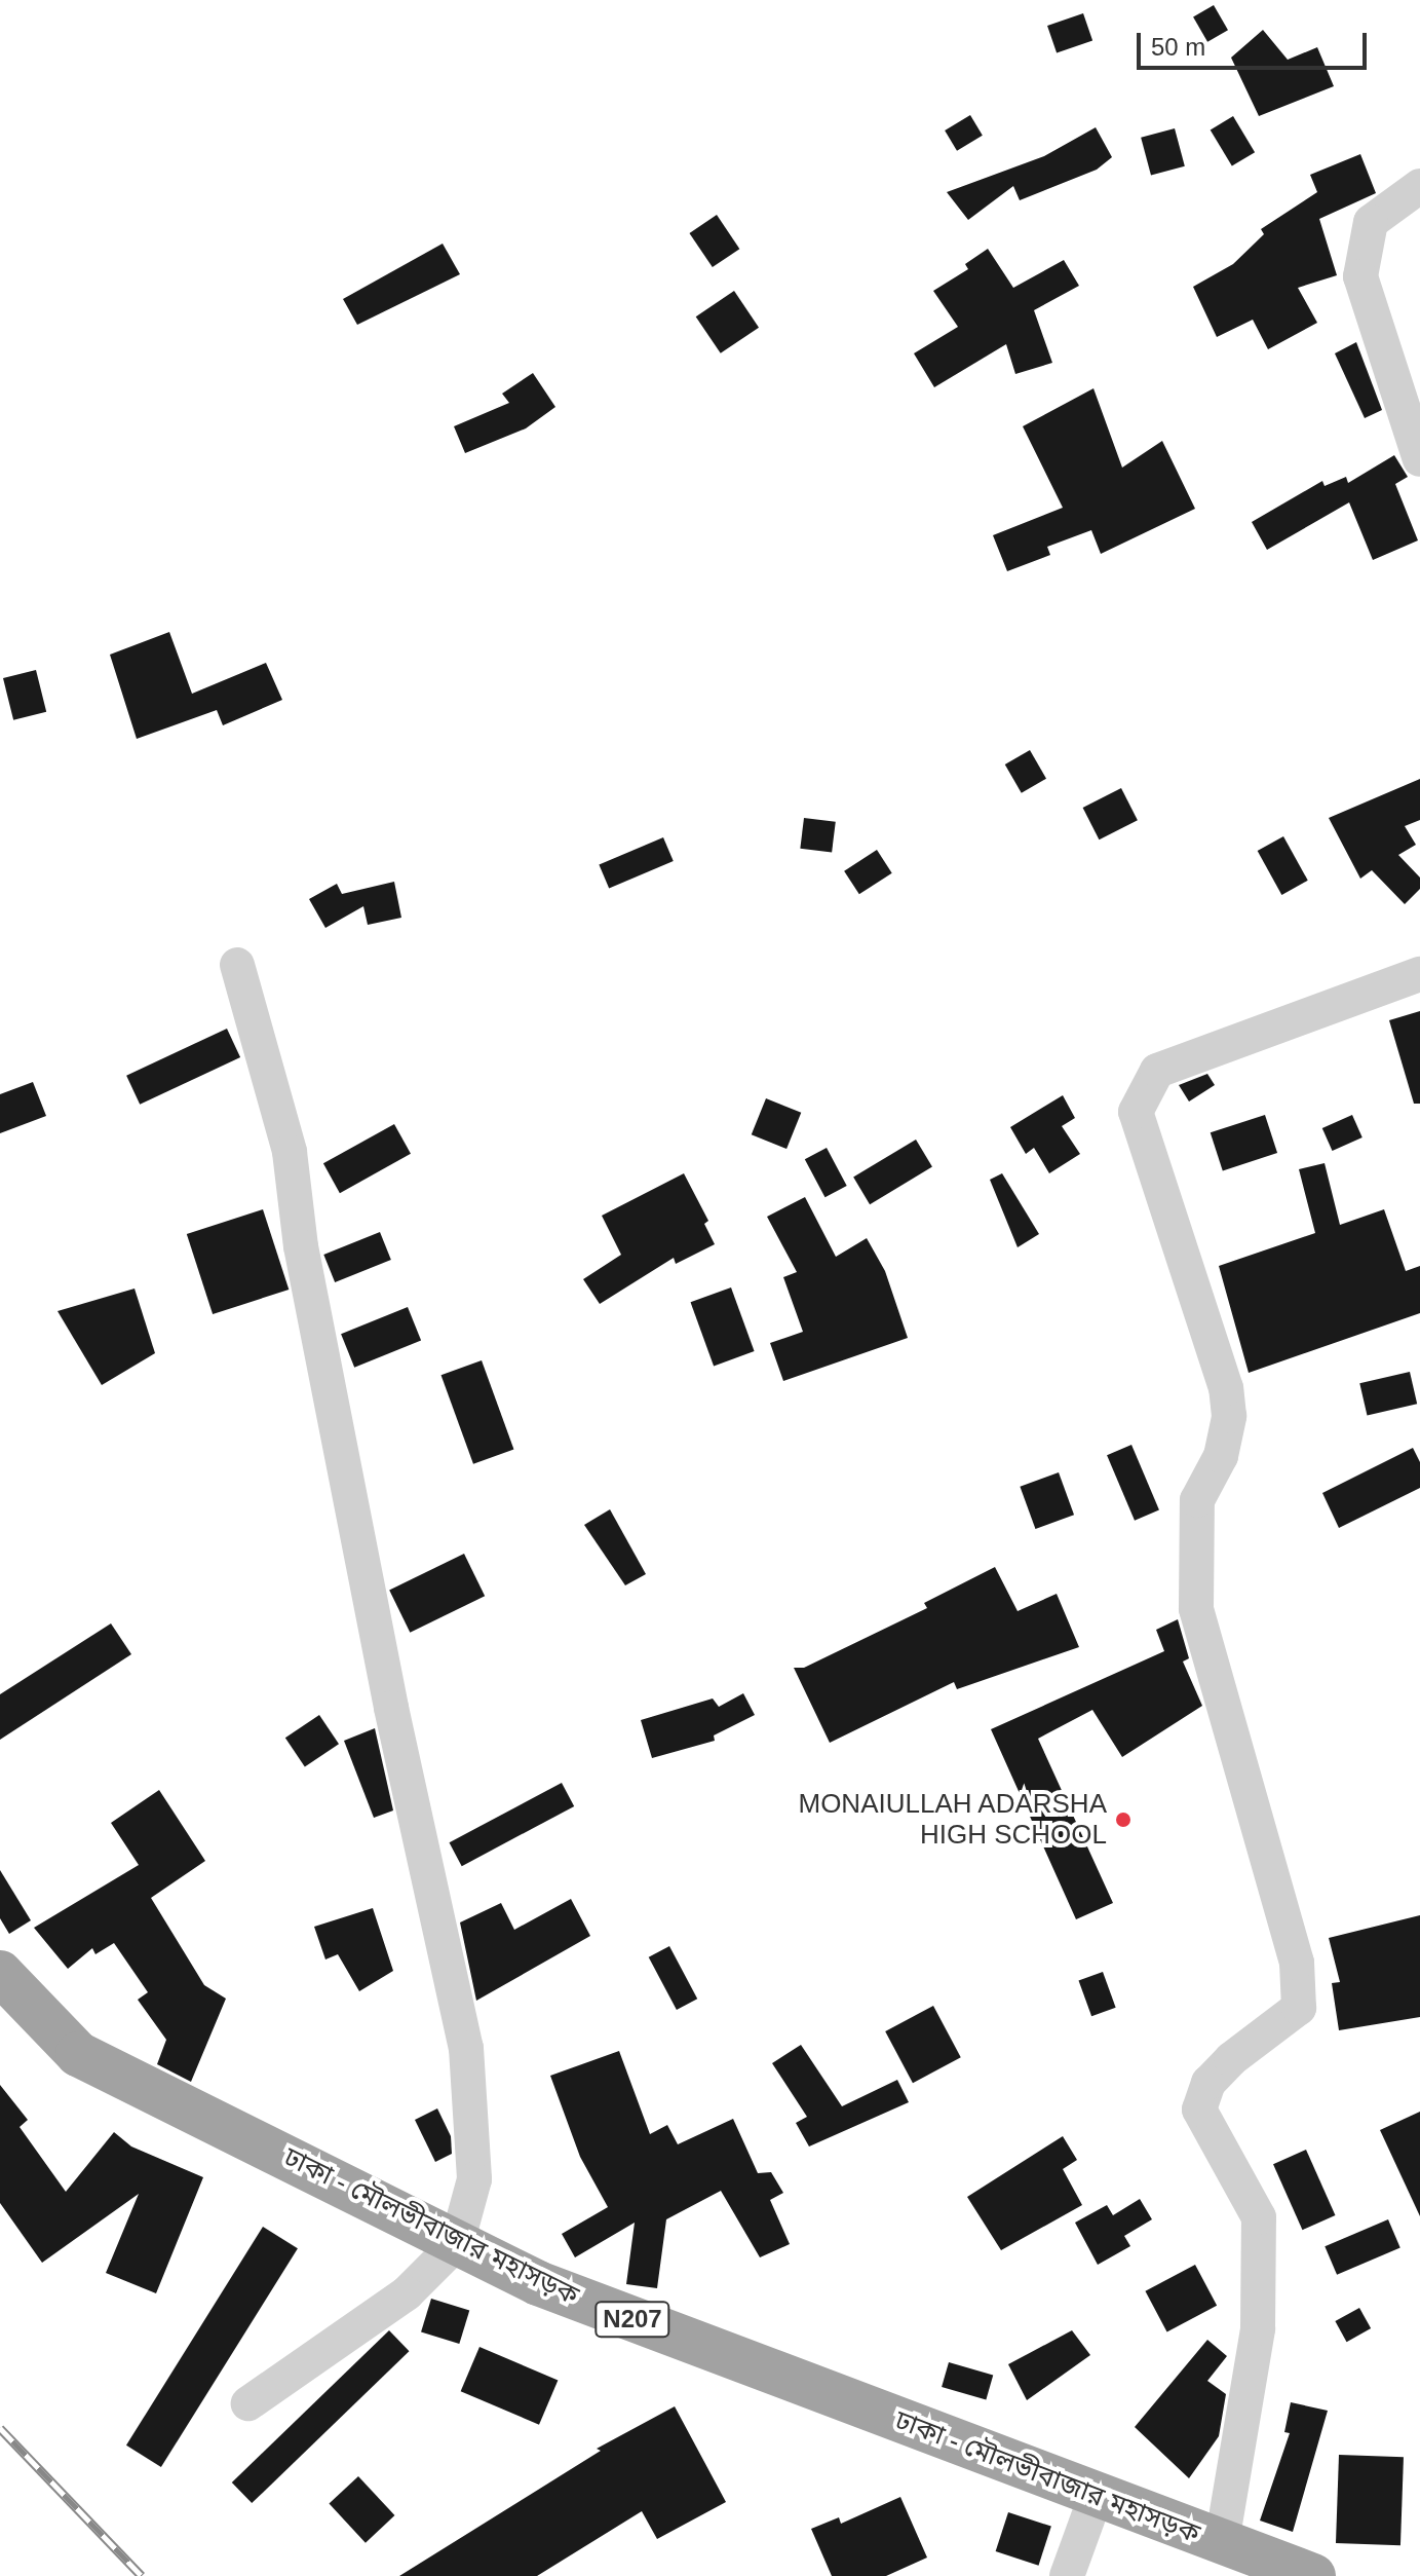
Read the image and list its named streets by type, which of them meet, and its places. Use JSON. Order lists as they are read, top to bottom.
{
  "streets": {
    "highway": ["ঢাকা - মৌলভীবাজার মহাসড়ক", "N207"]
  },
  "places": ["MONAIULLAH ADARSHA HIGH SCHOOL"],
  "scale_bar": "50 m"
}
